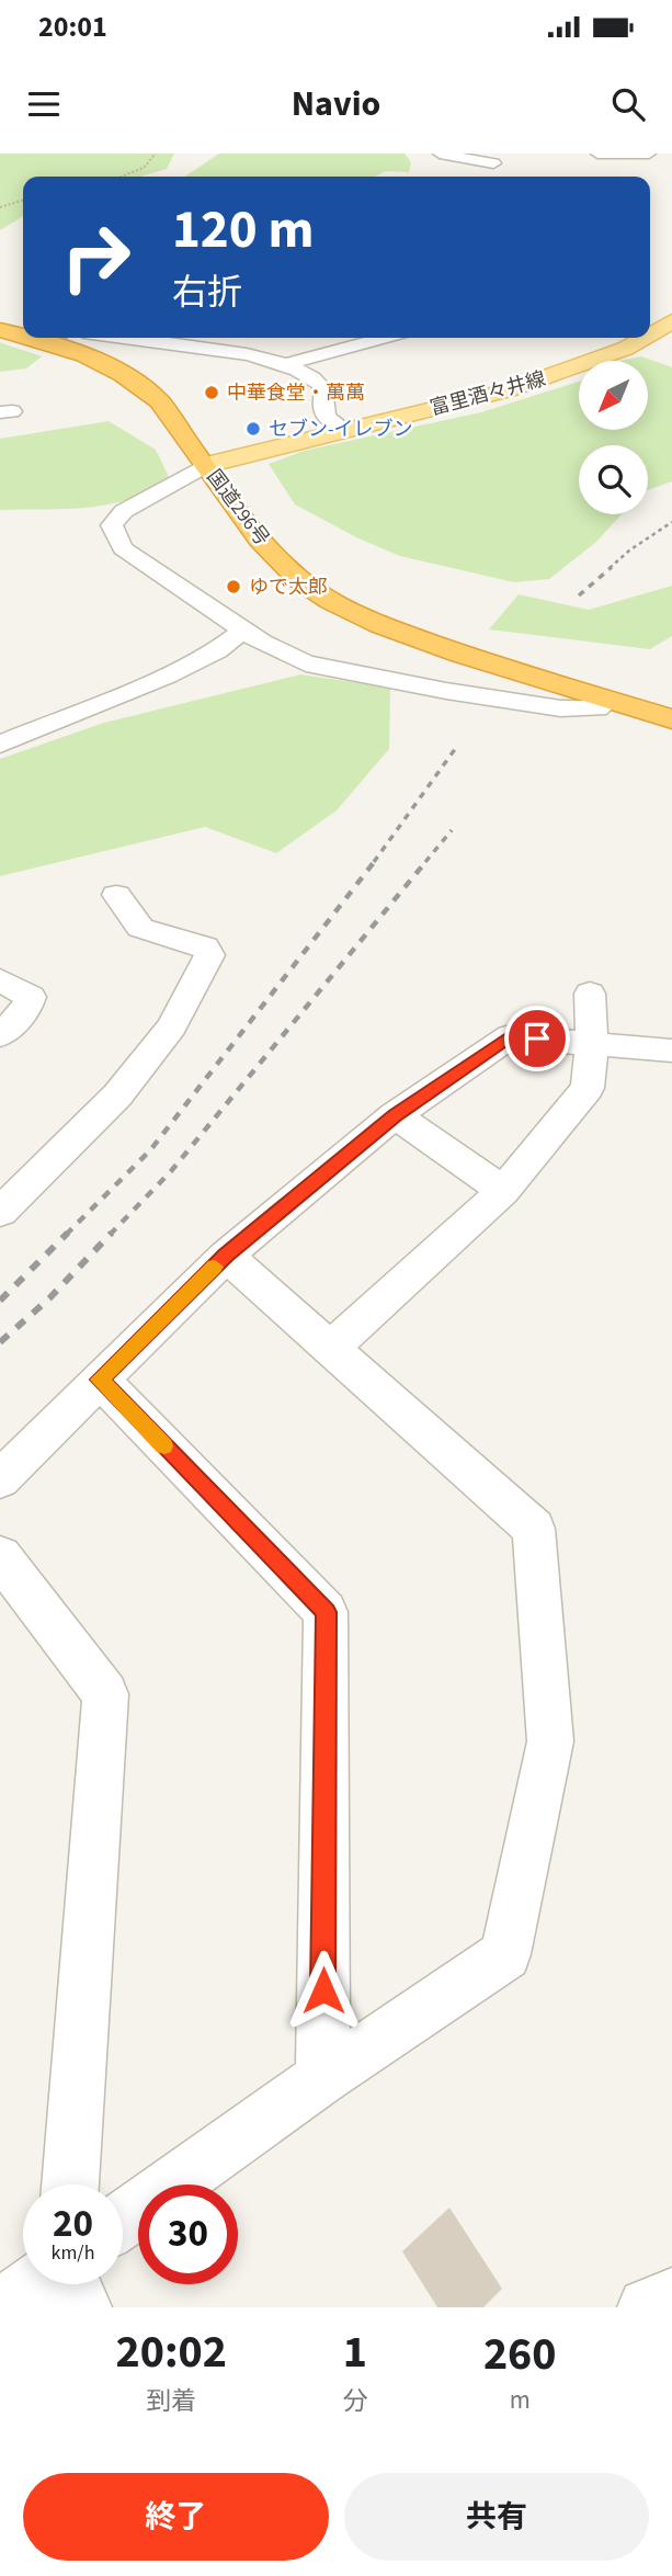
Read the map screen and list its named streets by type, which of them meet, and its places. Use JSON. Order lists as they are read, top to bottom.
{
  "streets": {
    "highway": ["国道296号"],
    "main road": ["富里酒々井線"]
  },
  "crossings": [
    ["富里酒々井線", "国道296号"]
  ],
  "places": ["中華食堂・萬萬", "セブン-イレブン", "ゆで太郎"],
  "north": "bottom left",
  "page": {
    "status": "20:01",
    "header": "Navio",
    "turn": ["120 m", "右折"],
    "speed": "20 km/h",
    "limit": "30",
    "eta": [
      "20:02",
      "到着",
      "1",
      "分",
      "260",
      "m"
    ],
    "buttons": ["終了", "共有"]
  }
}
